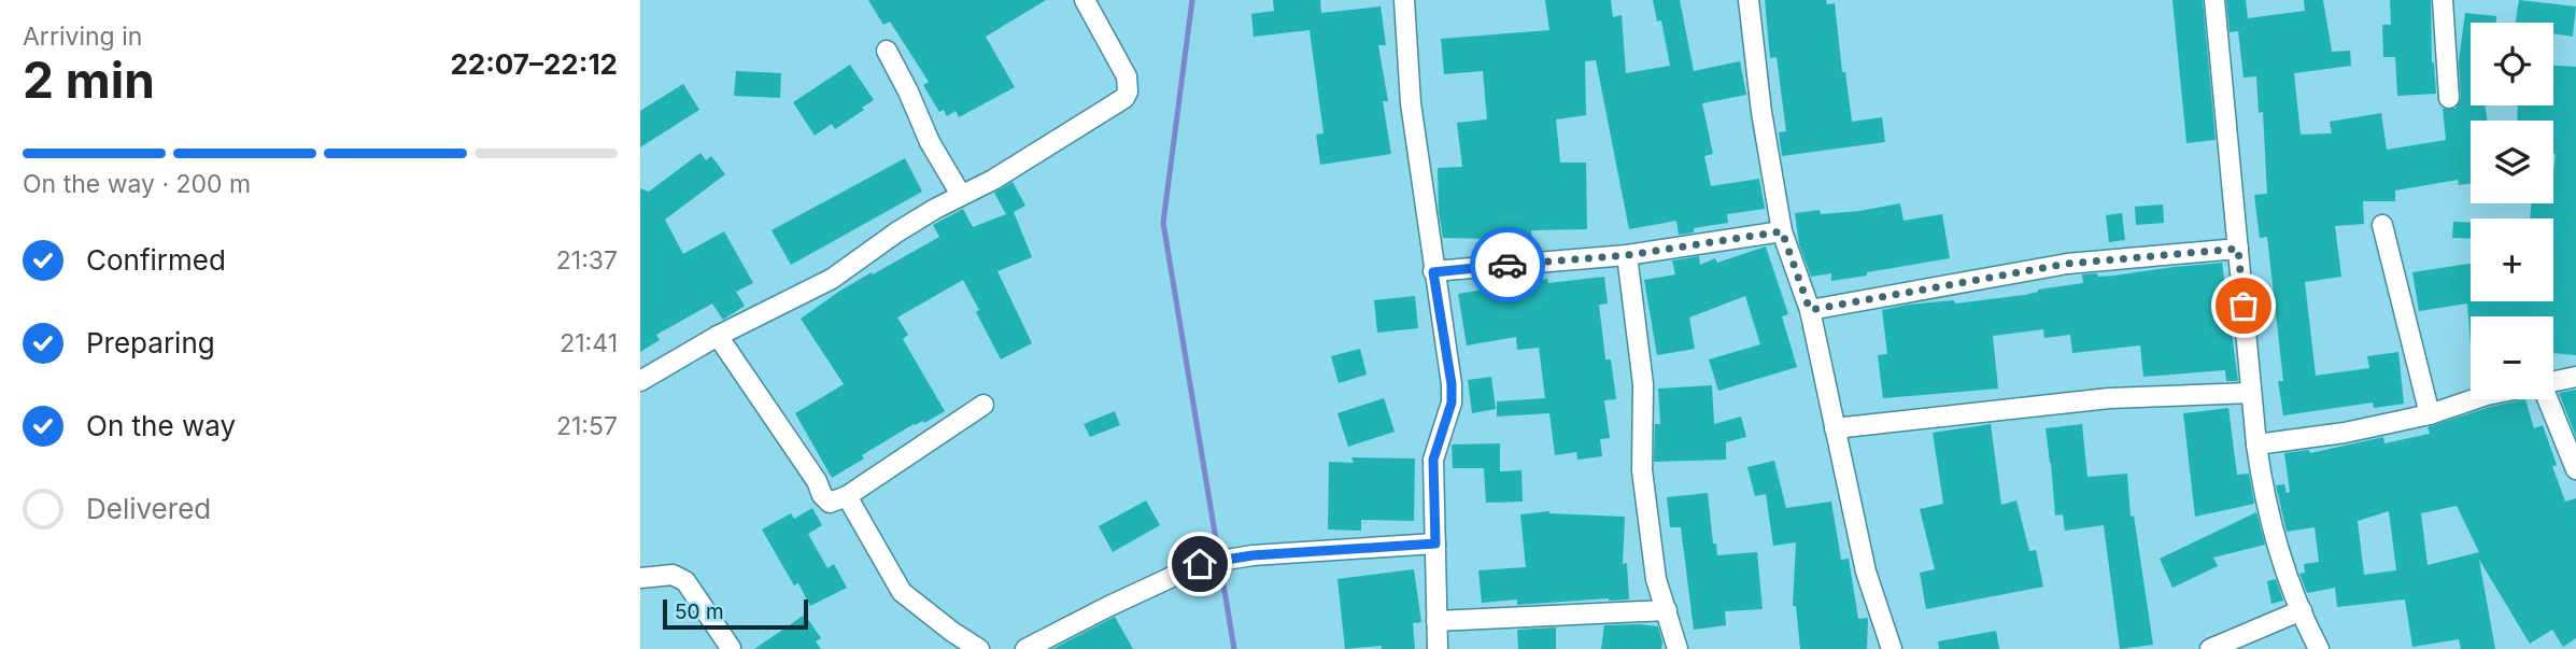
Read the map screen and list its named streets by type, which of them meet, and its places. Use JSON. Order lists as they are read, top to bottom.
{
  "scale_bar": "50 m",
  "page": {
    "heading": ["2 min", "Arriving in", "22:07–22:12"],
    "map_buttons": ["+", "−"],
    "bar": "On the way · 200 m",
    "list": [
      ["Confirmed", "21:37"],
      ["Preparing", "21:41"],
      ["On the way", "21:57"],
      "Delivered"
    ],
    "scale": "50 m"
  }
}
